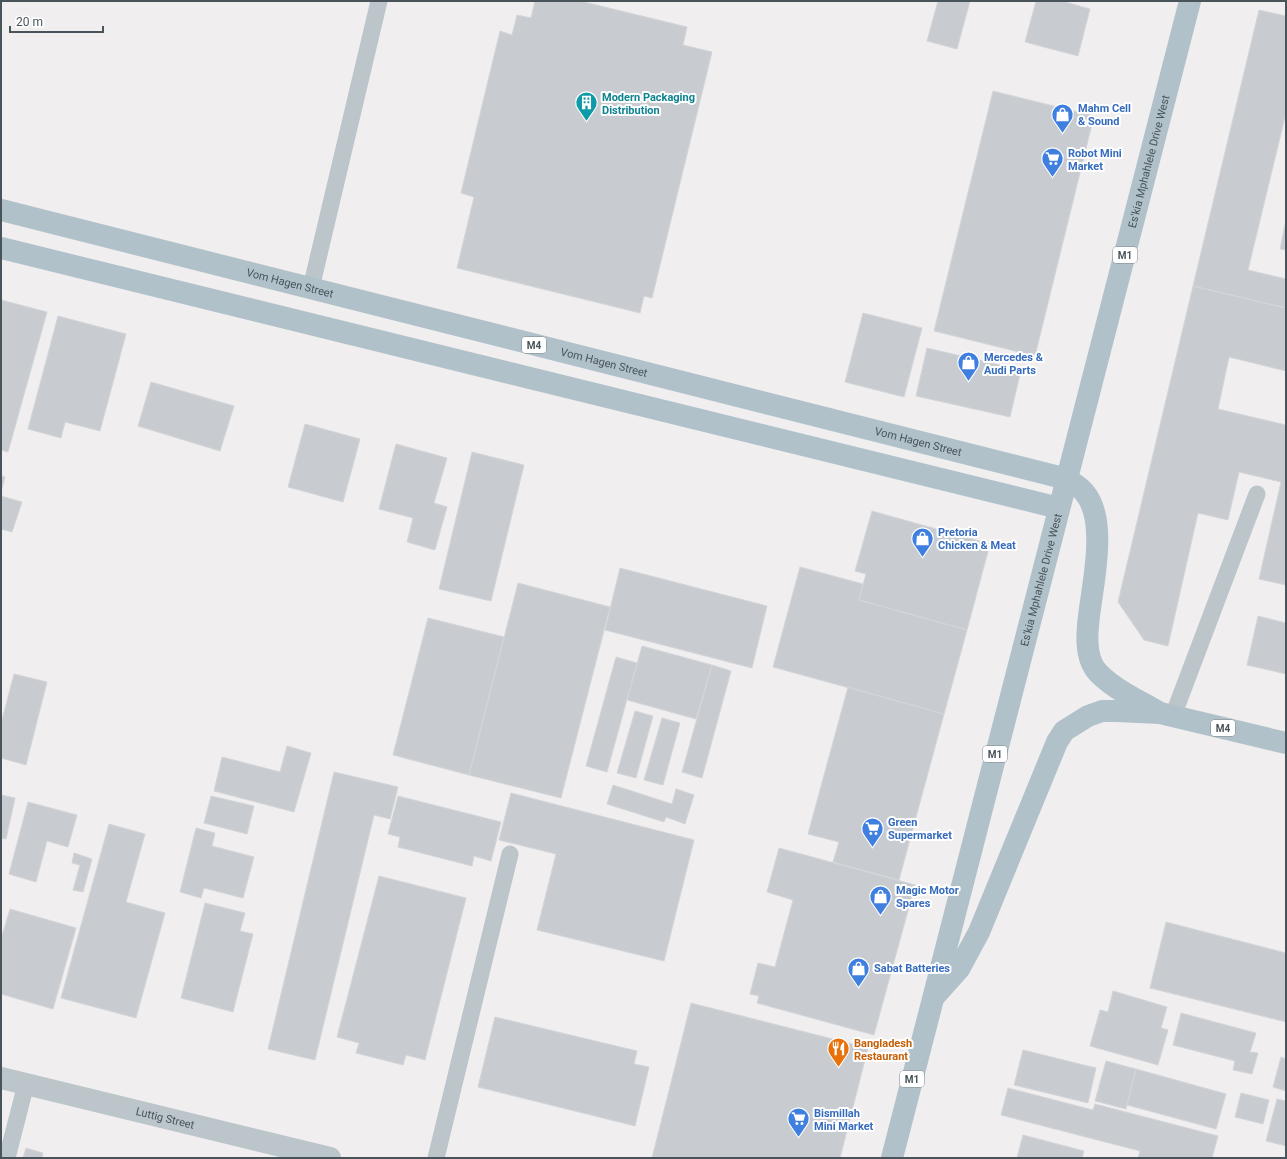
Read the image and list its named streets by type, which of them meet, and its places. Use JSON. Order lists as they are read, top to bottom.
{
  "streets": {
    "main road": [
      "Es'kia Mphahlele Drive West",
      "M1",
      "Vom Hagen Street",
      "M4"
    ],
    "street": ["Luttig Street"]
  },
  "crossings": [
    ["Es'kia Mphahlele Drive West", "Vom Hagen Street"]
  ],
  "places": {
    "building": ["Modern Packaging Distribution"],
    "shop": [
      "Mahm Cell & Sound",
      "Mercedes & Audi Parts",
      "Pretoria Chicken & Meat",
      "Magic Motor Spares",
      "Sabat Batteries"
    ],
    "supermarket": ["Robot Mini Market", "Green Supermarket", "Bismillah Mini Market"],
    "restaurant": ["Bangladesh Restaurant"]
  },
  "scale_bar": "20 m"
}
